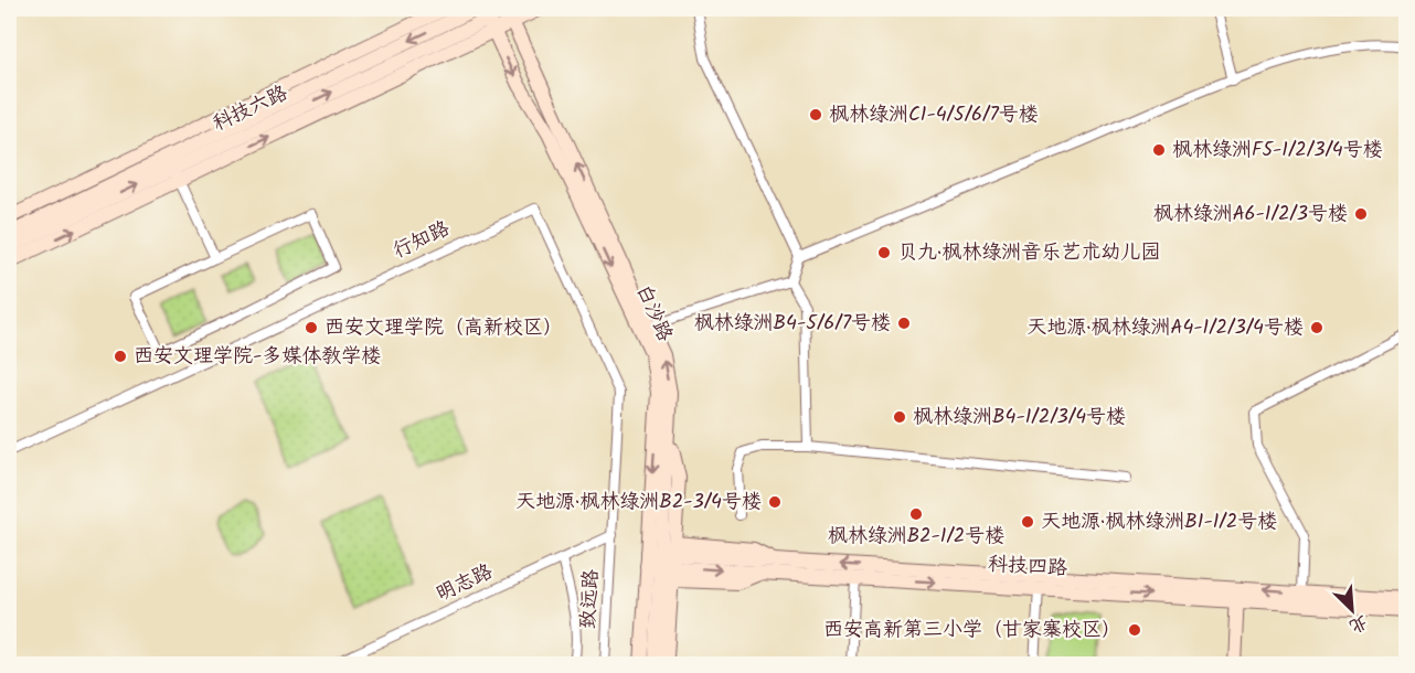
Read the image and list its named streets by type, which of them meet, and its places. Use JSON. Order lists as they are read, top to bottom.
{
  "streets": {
    "street": [
      "科技六路",
      "行知路",
      "白沙路",
      "科技四路",
      "明志路",
      "致远路"
    ]
  },
  "crossings": [
    ["科技六路", "白沙路"],
    ["行知路", "明志路"],
    ["行知路", "致远路"],
    ["白沙路", "科技四路"],
    ["明志路", "致远路"]
  ],
  "places": [
    "枫林绿洲C1-4/5/6/7号楼",
    "枫林绿洲F5-1/2/3/4号楼",
    "枫林绿洲A6-1/2/3号楼",
    "贝九·枫林绿洲音乐艺术幼儿园",
    "枫林绿洲B4-5/6/7号楼",
    "西安文理学院（高新校区）",
    "天地源·枫林绿洲A4-1/2/3/4号楼",
    "西安文理学院-多媒体教学楼",
    "枫林绿洲B4-1/2/3/4号楼",
    "天地源·枫林绿洲B2-3/4号楼",
    "枫林绿洲B2-1/2号楼",
    "天地源·枫林绿洲B1-1/2号楼",
    "西安高新第三小学（甘家寨校区）"
  ],
  "north": "bottom right"
}
